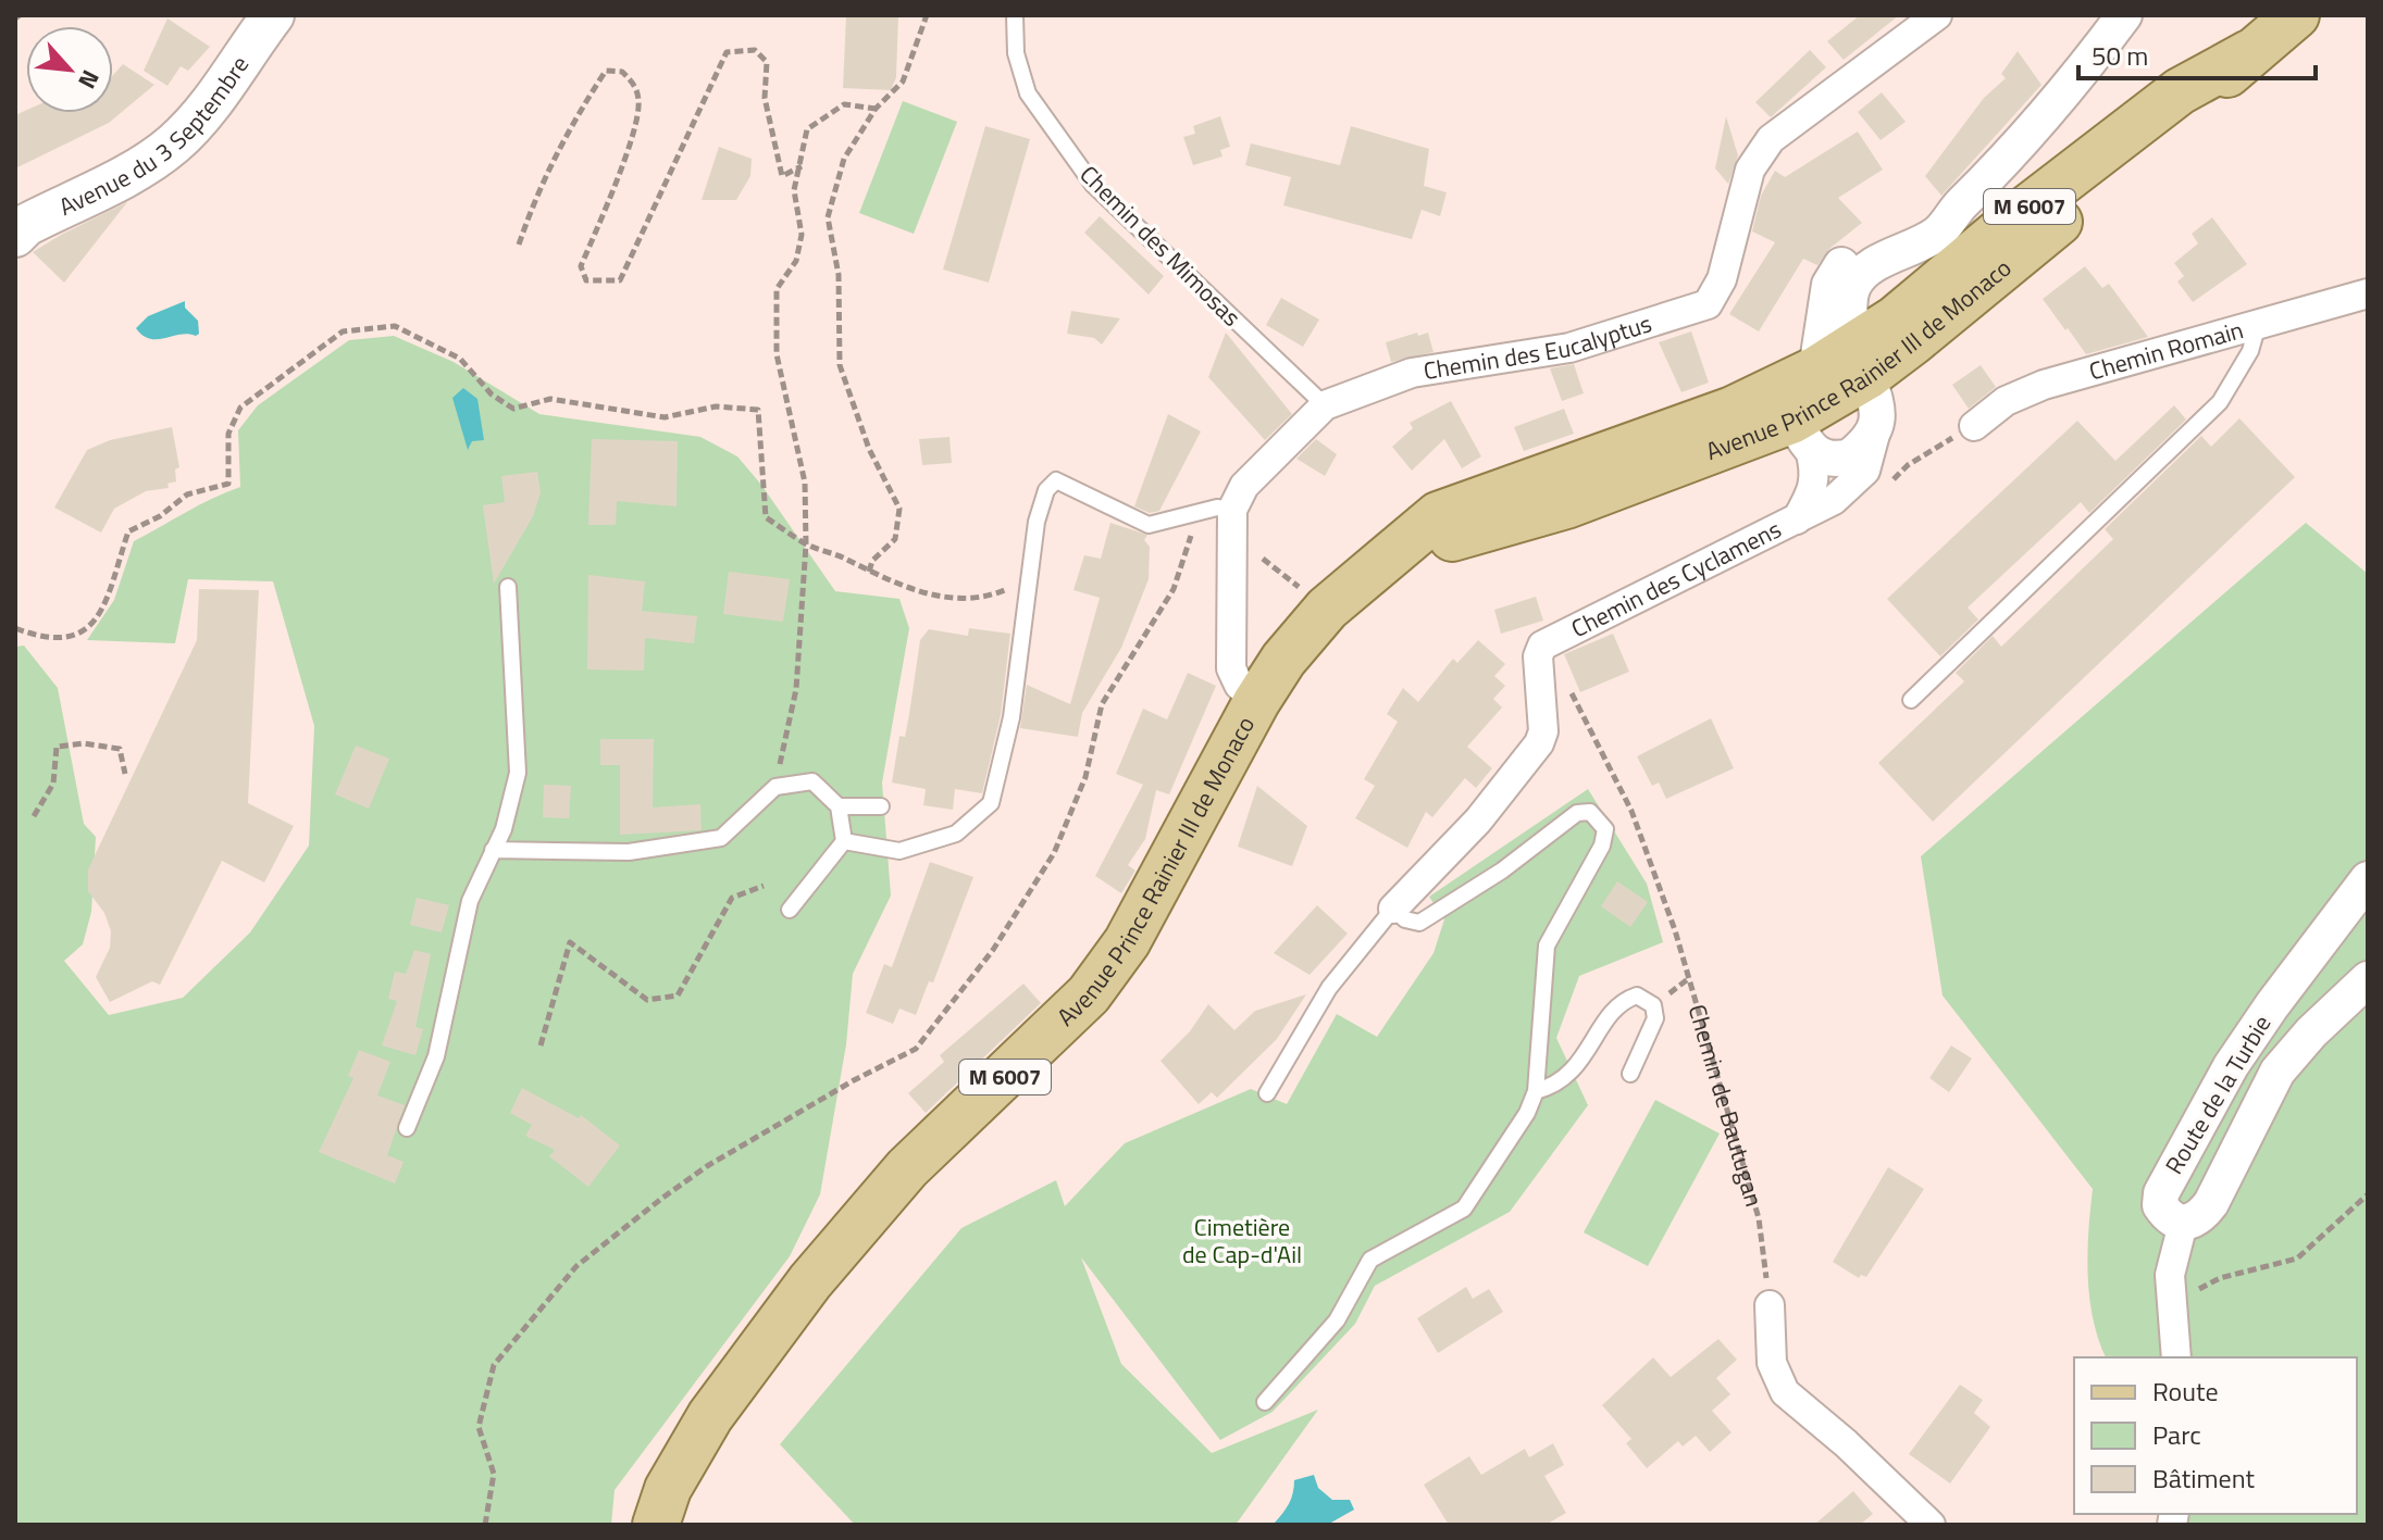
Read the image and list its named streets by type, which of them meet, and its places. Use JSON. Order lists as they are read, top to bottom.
{
  "streets": {
    "main road": ["Avenue du 3 Septembre", "M 6007", "Avenue Prince Rainier III de Monaco"],
    "street": [
      "Chemin des Eucalyptus",
      "Chemin Romain",
      "Chemin des Cyclamens",
      "Route de la Turbie"
    ],
    "lane": ["Chemin des Mimosas"],
    "path": ["Chemin de Bautugan"]
  },
  "crossings": [
    ["Chemin des Mimosas", "Chemin des Eucalyptus"],
    ["Avenue Prince Rainier III de Monaco", "Chemin des Cyclamens"],
    ["Chemin des Cyclamens", "Chemin de Bautugan"]
  ],
  "parks": ["Cimetière de Cap-d'Ail"],
  "legend": ["Route", "Parc", "Bâtiment"],
  "scale_bar": "50 m",
  "north": "bottom right"
}
